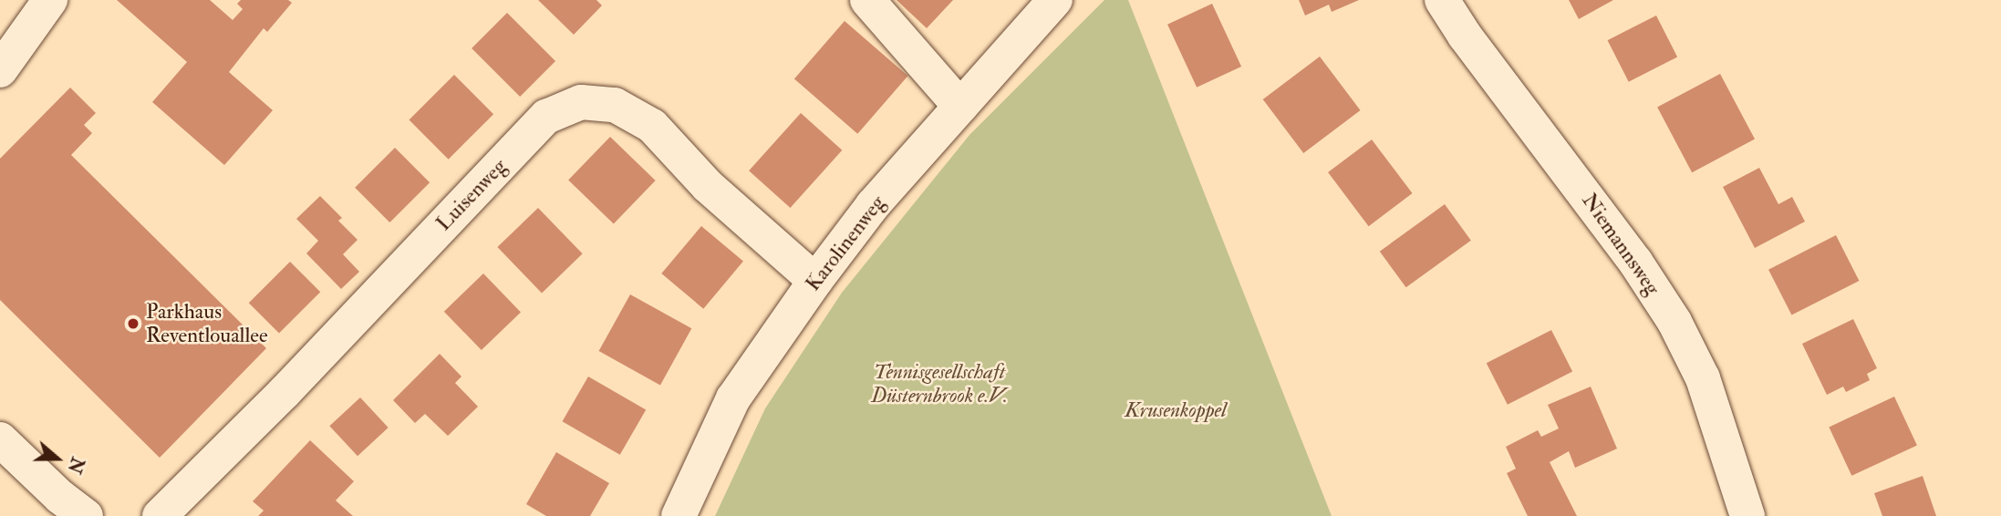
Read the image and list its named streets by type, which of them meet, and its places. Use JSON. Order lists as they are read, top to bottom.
{
  "streets": {
    "street": ["Luisenweg", "Karolinenweg", "Niemannsweg"]
  },
  "crossings": [
    ["Luisenweg", "Karolinenweg"]
  ],
  "parks": ["Tennisgesellschaft Düsternbrook e.V.", "Krusenkoppel"],
  "places": ["Parkhaus Reventlouallee"],
  "north": "right"
}
